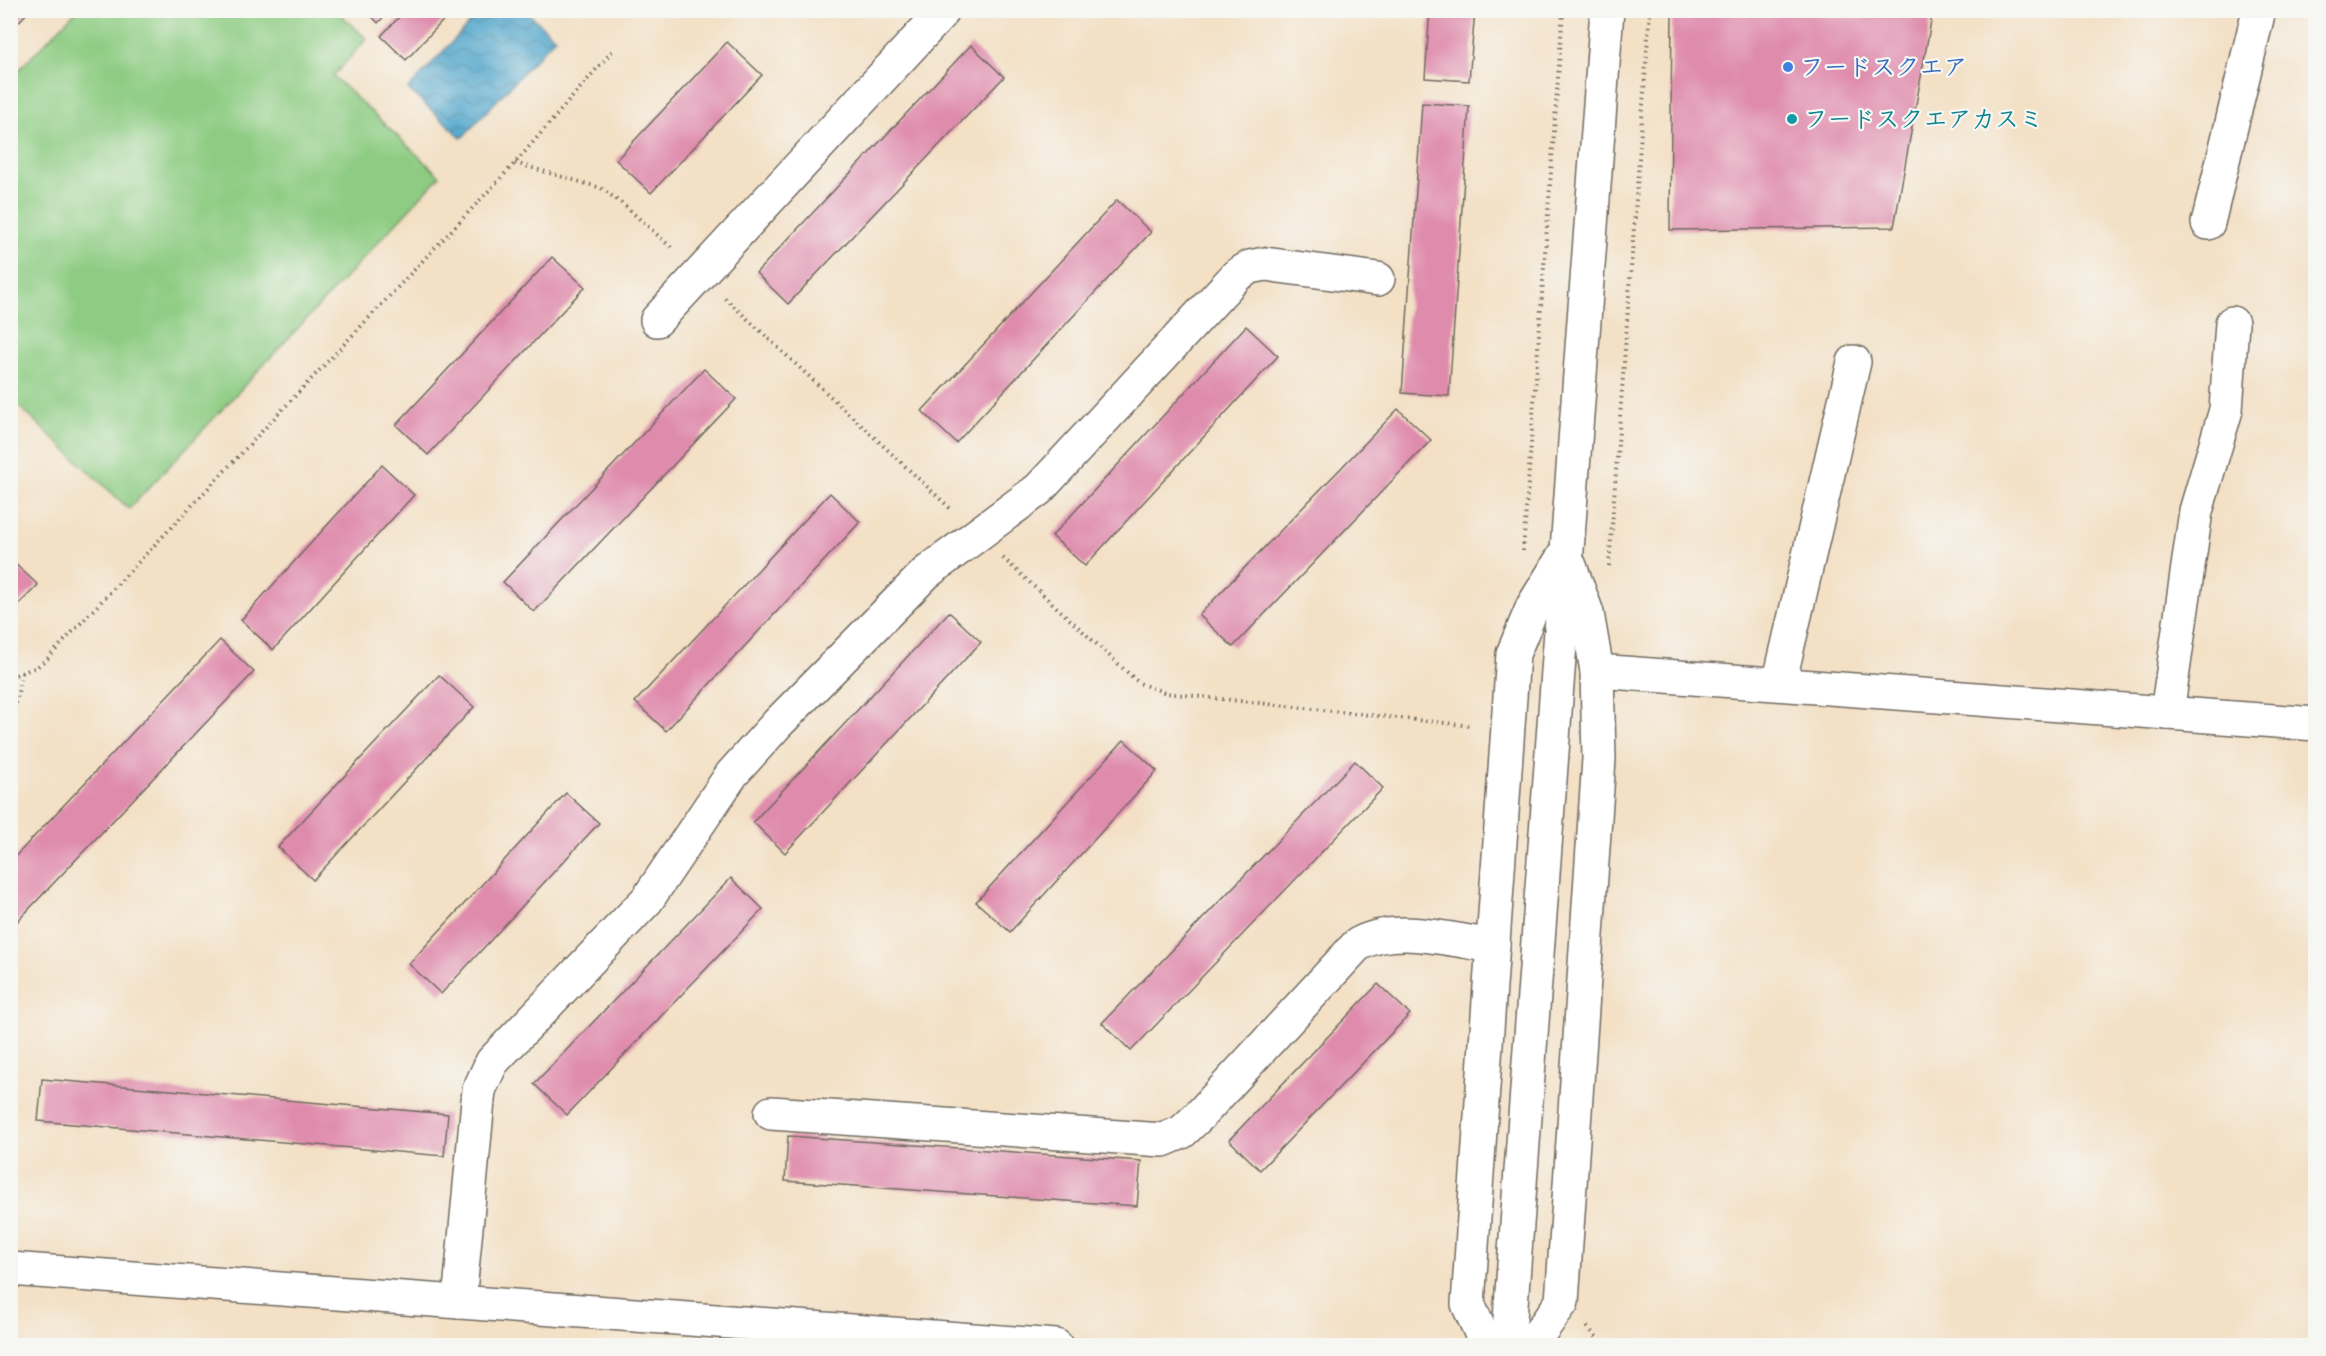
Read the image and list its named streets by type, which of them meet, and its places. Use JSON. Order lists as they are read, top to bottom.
{
  "places": ["フードスクエア", "フードスクエアカスミ"]
}
